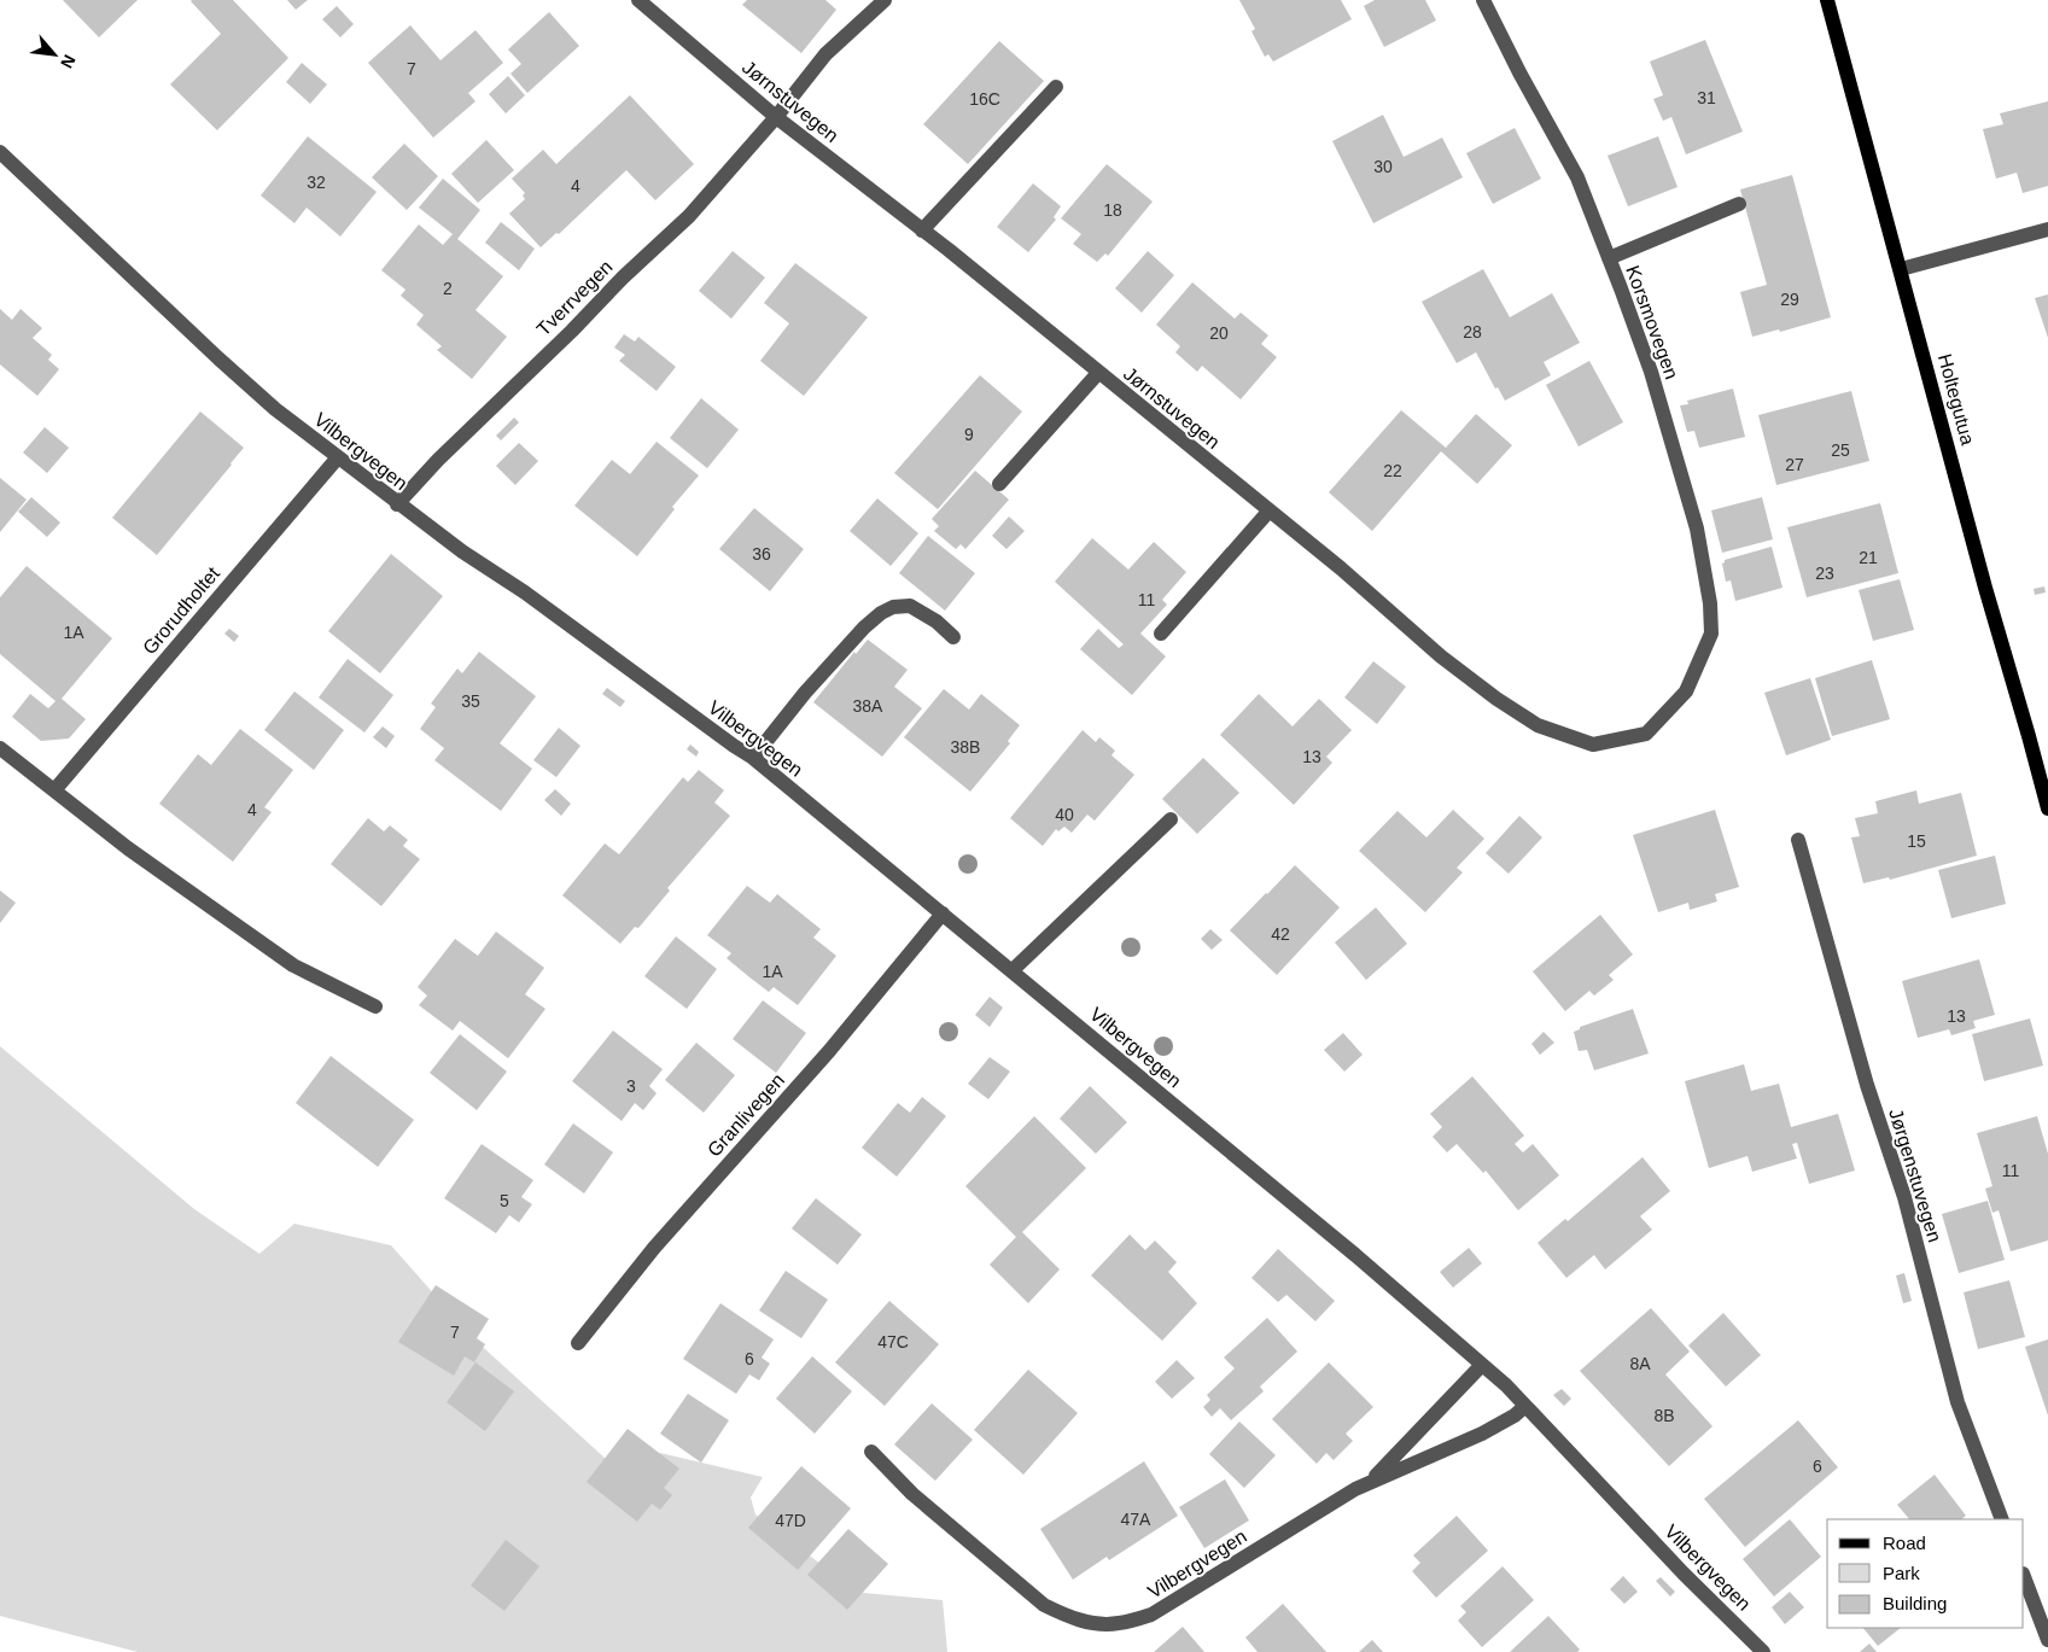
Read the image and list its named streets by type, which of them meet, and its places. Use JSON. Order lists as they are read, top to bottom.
{
  "streets": {
    "main road": ["Holtegutua"],
    "street": [
      "Jørnstuvegen",
      "Tverrvegen",
      "Korsmovegen",
      "Vilbergvegen",
      "Grorudholtet",
      "Granlivegen",
      "Jørgenstuvegen"
    ]
  },
  "crossings": [
    ["Jørnstuvegen", "Tverrvegen"],
    ["Jørnstuvegen", "Korsmovegen"],
    ["Tverrvegen", "Vilbergvegen"],
    ["Vilbergvegen", "Grorudholtet"],
    ["Vilbergvegen", "Granlivegen"]
  ],
  "house_numbers": [
    "7",
    "31",
    "16C",
    "30",
    "32",
    "4",
    "18",
    "2",
    "29",
    "28",
    "20",
    "9",
    "25",
    "27",
    "22",
    "36",
    "21",
    "23",
    "11",
    "1A",
    "35",
    "38A",
    "38B",
    "13",
    "4",
    "40",
    "15",
    "42",
    "1A",
    "13",
    "3",
    "11",
    "5",
    "7",
    "47C",
    "6",
    "8A",
    "8B",
    "6",
    "47A",
    "47D"
  ],
  "legend": ["Road", "Park", "Building"],
  "north": "bottom right"
}
